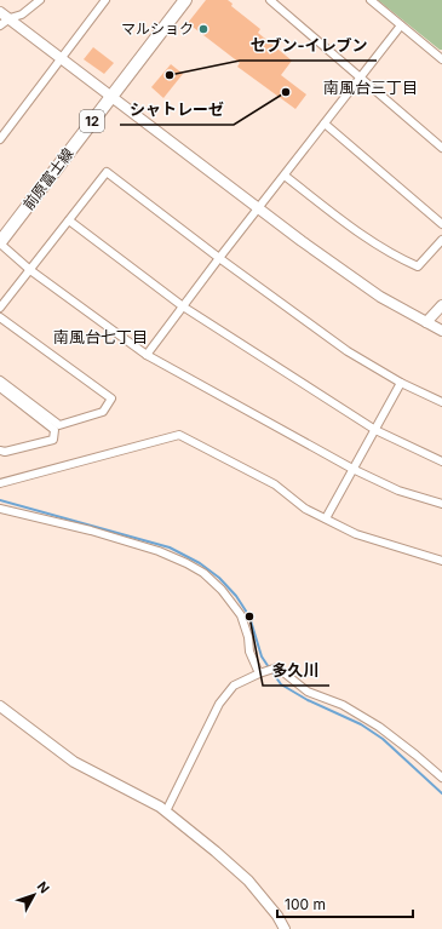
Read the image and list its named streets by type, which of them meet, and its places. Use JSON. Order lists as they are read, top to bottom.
{
  "streets": {
    "main road": ["12", "前原富士線"]
  },
  "districts": ["南風台三丁目", "南風台七丁目"],
  "places": [
    "マルショク",
    "セブン-イレブン",
    "シャトレーゼ",
    "多久川"
  ],
  "scale_bar": "100 m",
  "north": "top right"
}
